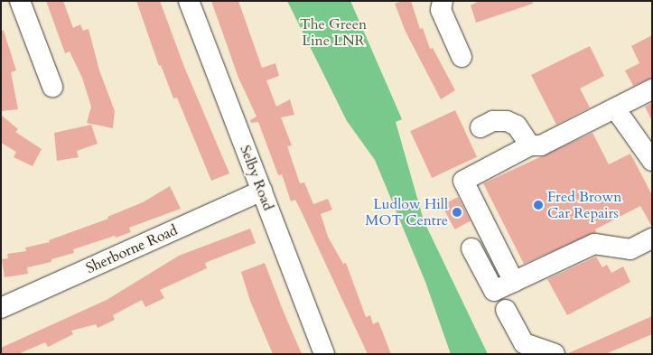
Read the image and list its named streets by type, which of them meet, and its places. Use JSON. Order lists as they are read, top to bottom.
{
  "streets": {
    "street": ["Selby Road", "Sherborne Road"]
  },
  "crossings": [
    ["Selby Road", "Sherborne Road"]
  ],
  "parks": ["The Green Line LNR"],
  "places": ["Fred Brown Car Repairs", "Ludlow Hill MOT Centre"]
}
